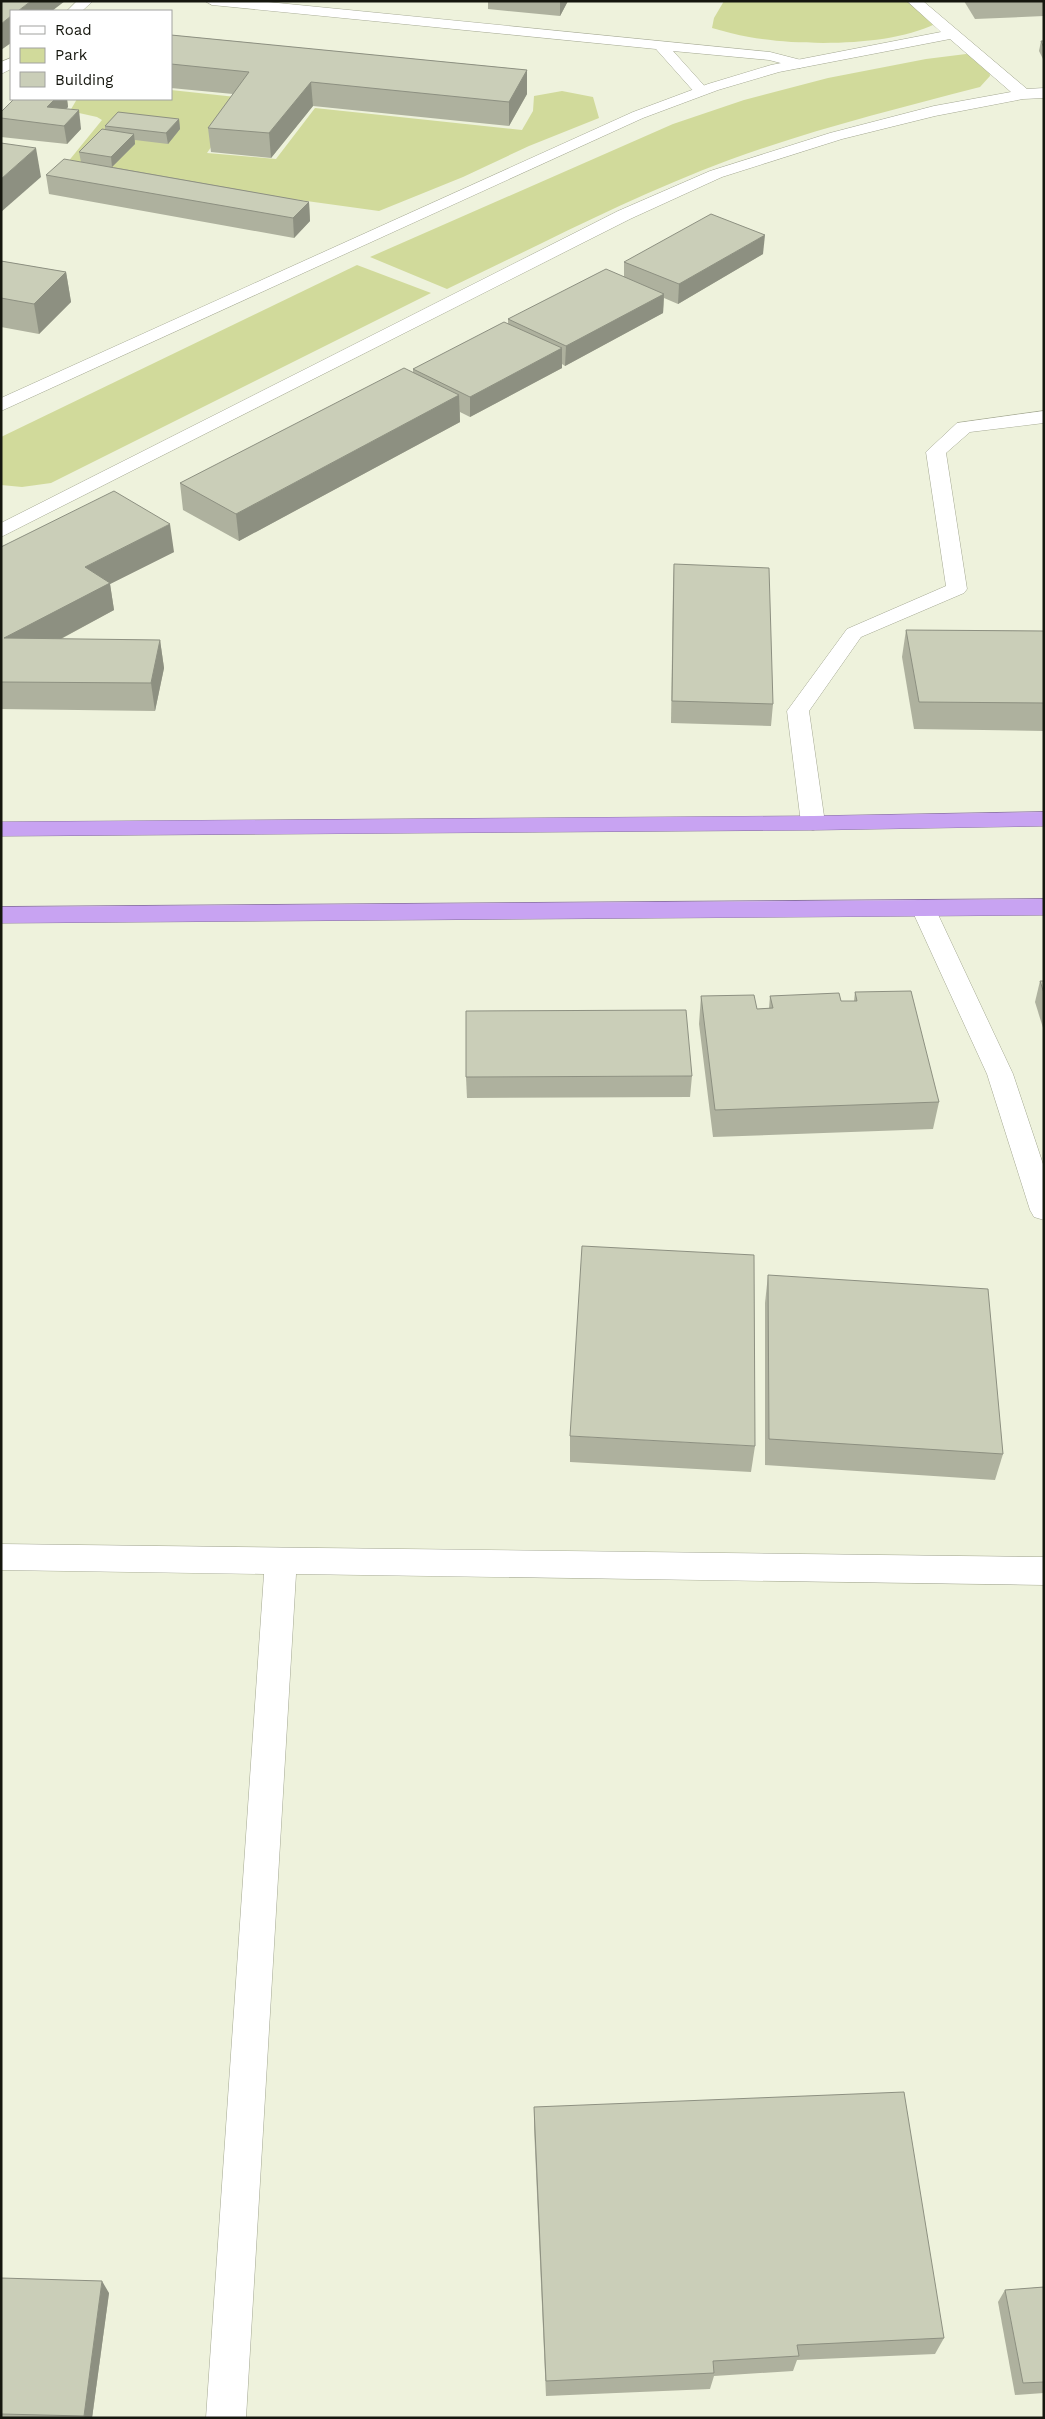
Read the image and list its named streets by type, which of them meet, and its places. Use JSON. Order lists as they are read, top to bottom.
{
  "legend": ["Road", "Park", "Building"]
}
